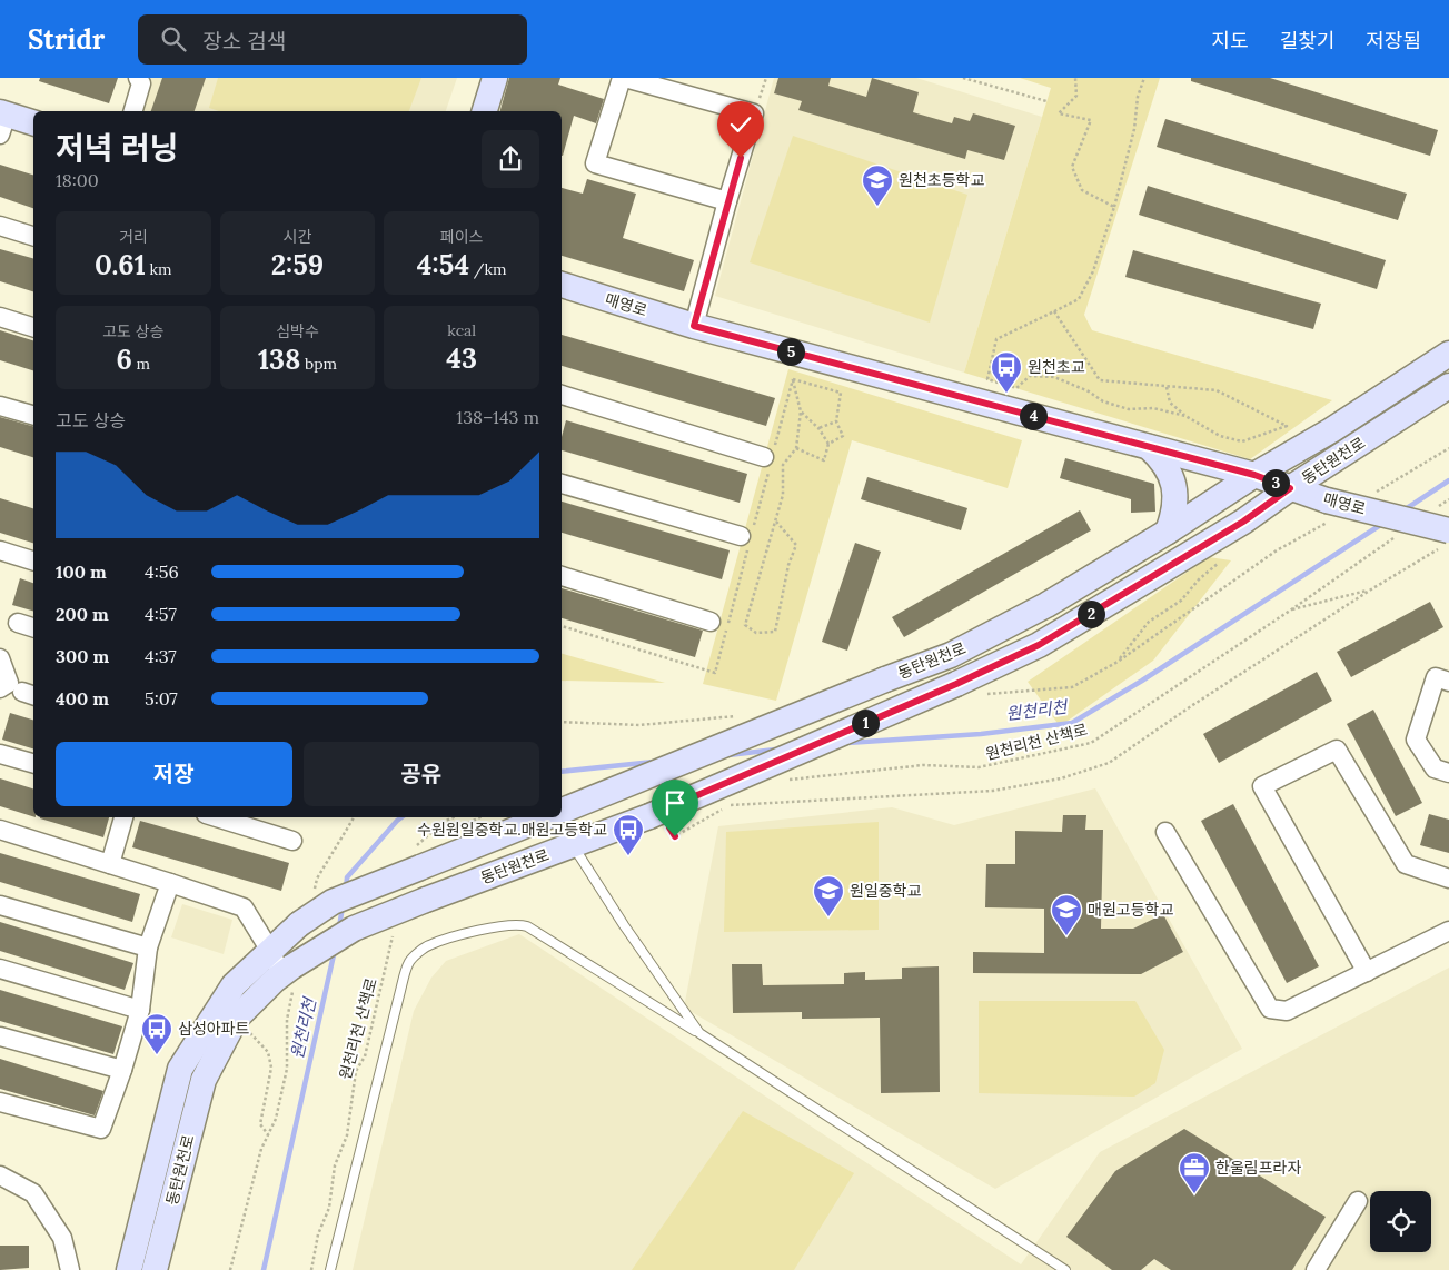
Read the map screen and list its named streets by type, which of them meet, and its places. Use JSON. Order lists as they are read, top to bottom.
{
  "streets": {
    "main road": ["매영로", "동탄원천로"],
    "path": ["원천리천 산책로"]
  },
  "crossings": [
    ["매영로", "동탄원천로"]
  ],
  "water": ["원천리천"],
  "places": {
    "school or university": ["원천초등학교", "원일중학교", "매원고등학교"],
    "bus stop": ["원천초교", "수원원일중학교.매원고등학교", "삼성아파트"],
    "office": ["한울림프라자"]
  },
  "page": {
    "header": "Stridr",
    "search": "장소 검색",
    "nav": ["지도", "길찾기", "저장됨"],
    "heading": ["저녁 러닝", "18:00"],
    "stats": [
      ["거리", "0.61 km"],
      ["시간", "2:59"],
      ["페이스", "4:54 /km"],
      ["고도 상승", "6 m"],
      ["심박수", "138 bpm"],
      ["kcal", "43"]
    ],
    "pins": [
      "5",
      "4",
      "3",
      "2",
      "1"
    ],
    "chart": ["고도 상승", "138–143 m"],
    "list": [
      {
        "name": "100 m",
        "note": "4:56"
      },
      {
        "name": "200 m",
        "note": "4:57"
      },
      {
        "name": "300 m",
        "note": "4:37"
      },
      {
        "name": "400 m",
        "note": "5:07"
      }
    ],
    "buttons": ["저장", "공유"]
  }
}
